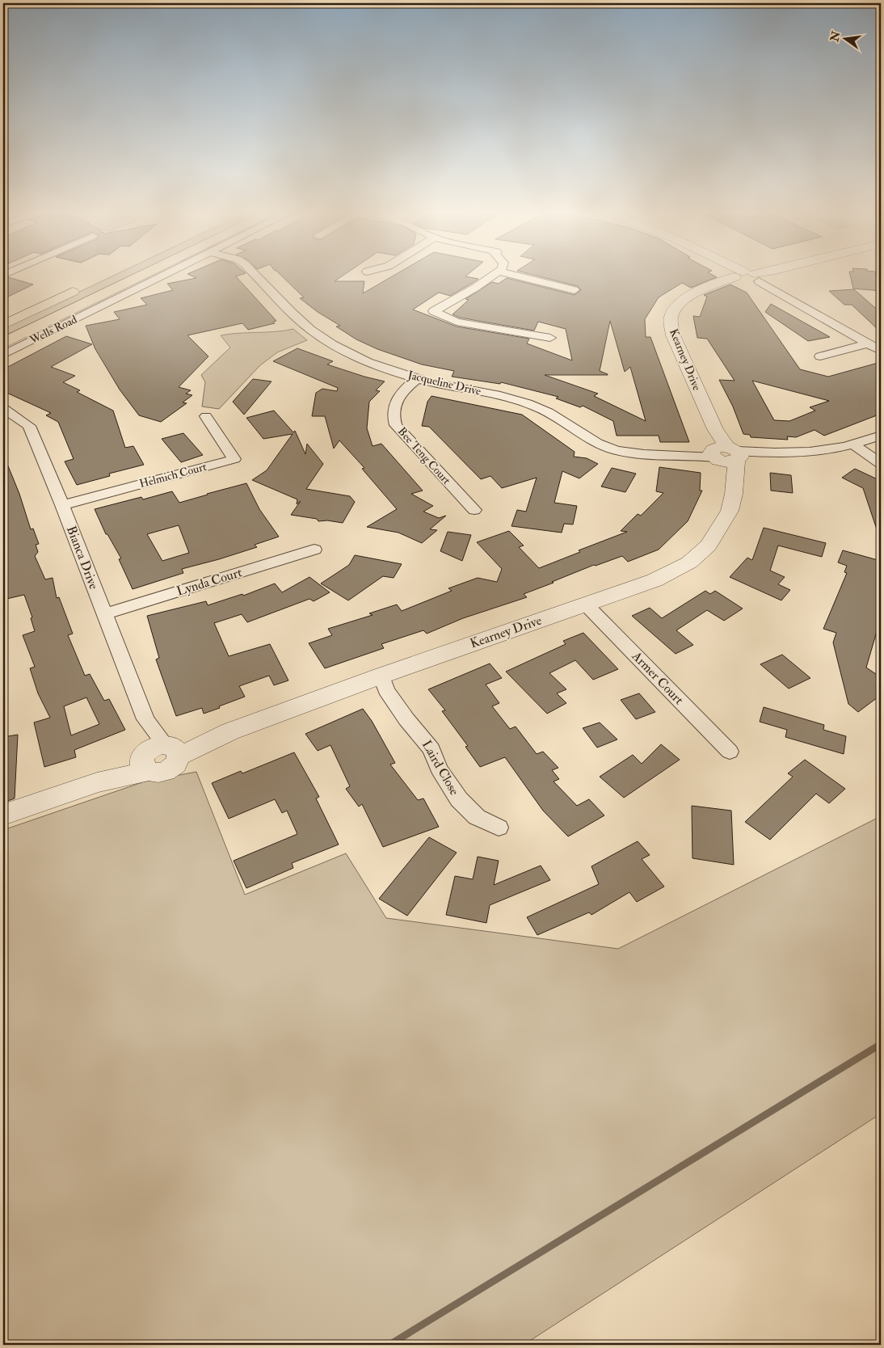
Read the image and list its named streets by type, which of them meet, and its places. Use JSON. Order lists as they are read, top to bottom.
{
  "streets": {
    "main road": ["Wells Road"],
    "street": [
      "Kearney Drive",
      "Jacqueline Drive",
      "Bee Teng Court",
      "Helmich Court",
      "Bianca Drive",
      "Lynda Court",
      "Armer Court",
      "Laird Close"
    ]
  },
  "crossings": [
    ["Kearney Drive", "Jacqueline Drive"],
    ["Kearney Drive", "Bianca Drive"],
    ["Kearney Drive", "Armer Court"],
    ["Kearney Drive", "Laird Close"],
    ["Jacqueline Drive", "Bee Teng Court"],
    ["Helmich Court", "Bianca Drive"],
    ["Bianca Drive", "Lynda Court"]
  ],
  "north": "left"
}
